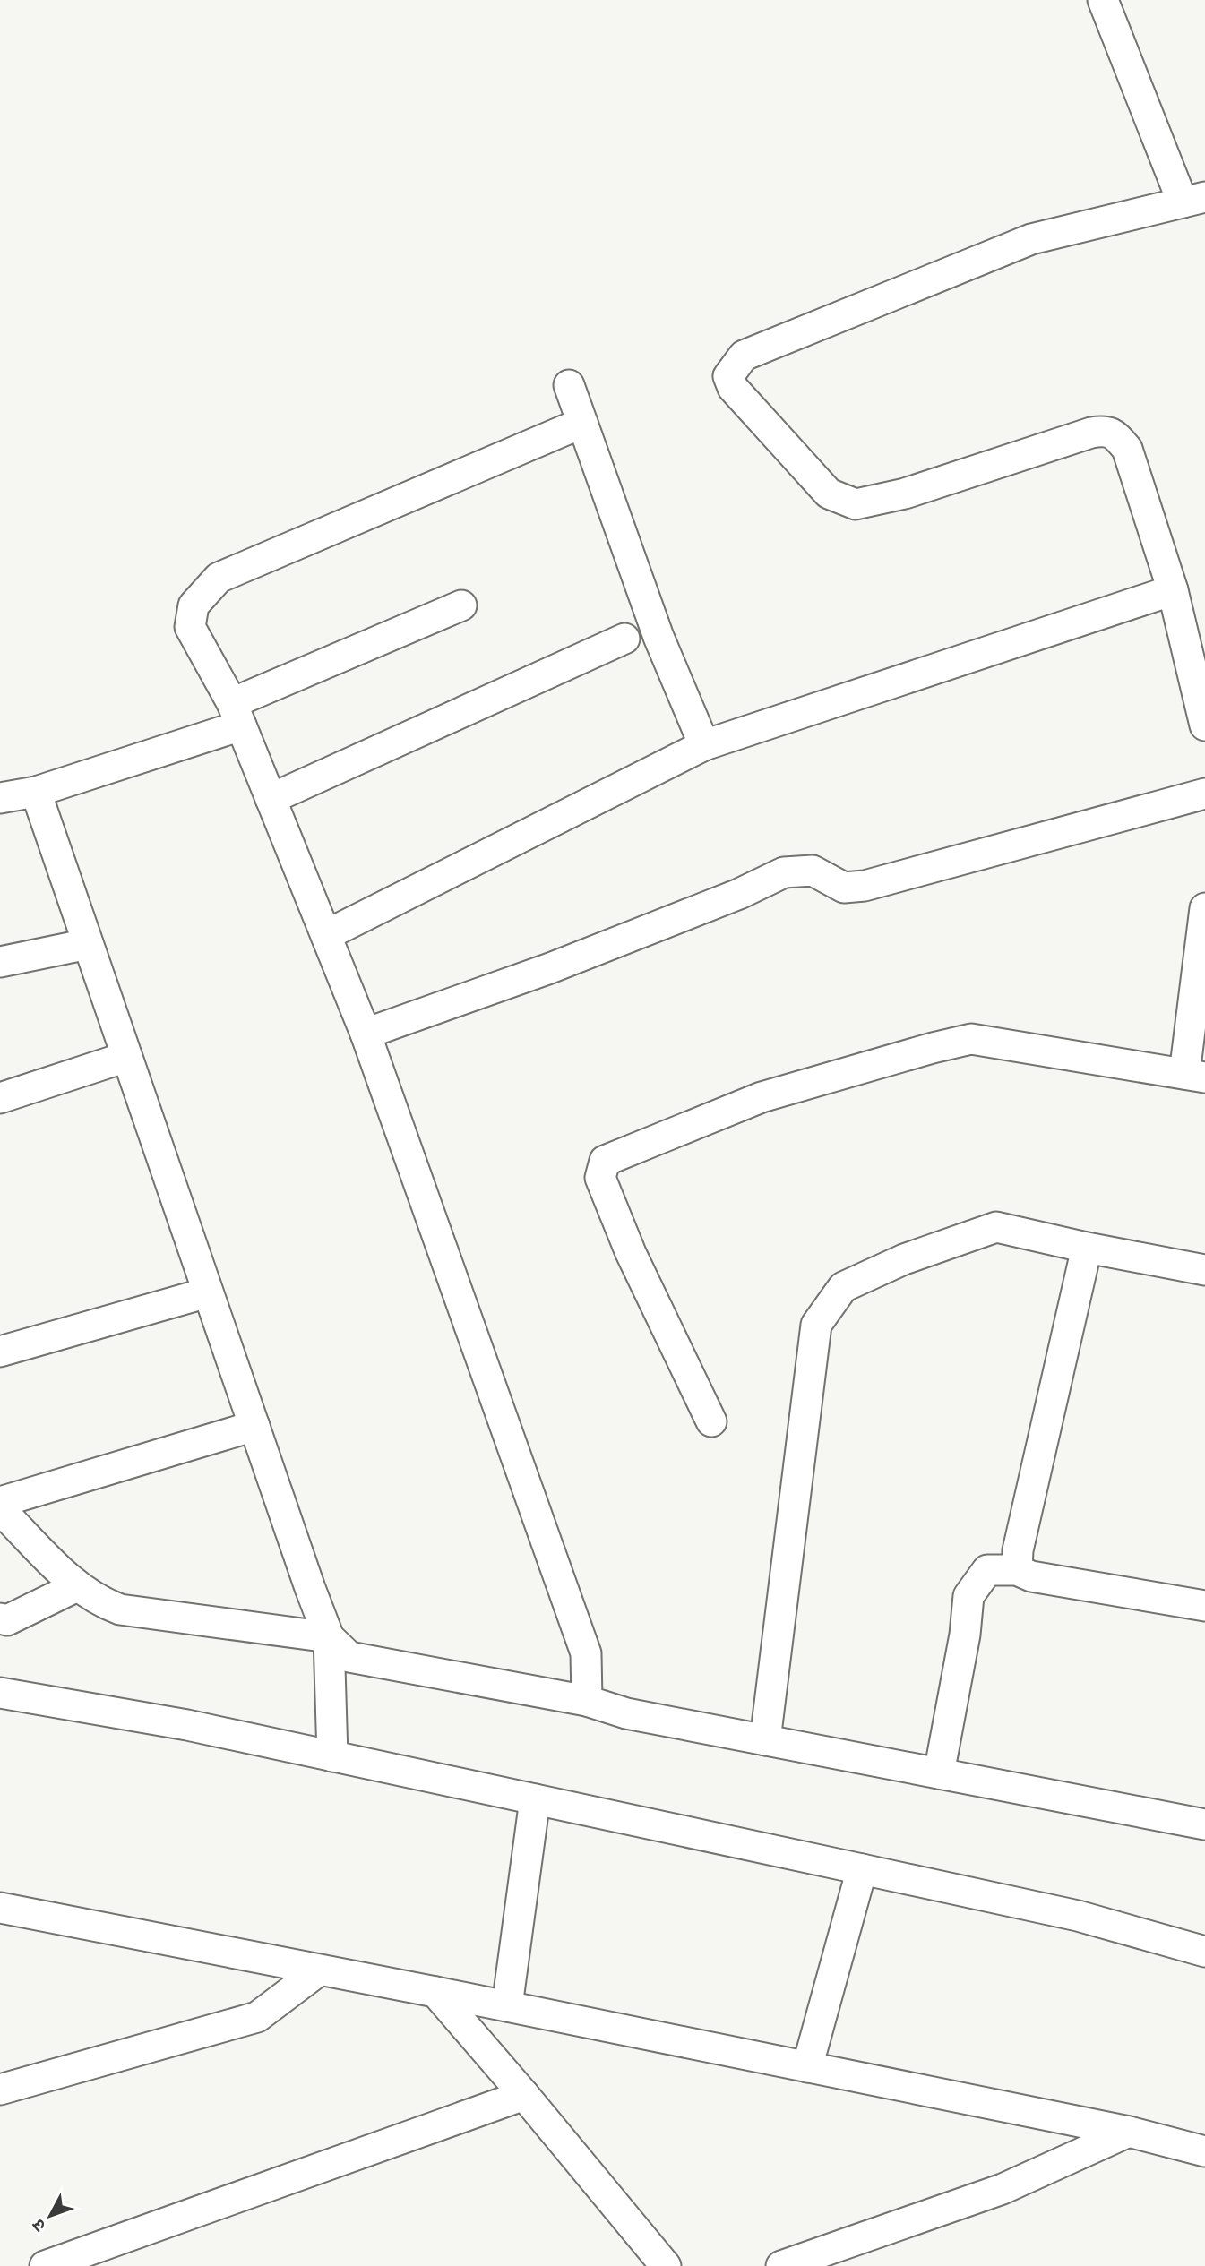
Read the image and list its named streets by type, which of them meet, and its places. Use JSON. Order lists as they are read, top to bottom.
{
  "north": "bottom left"
}
